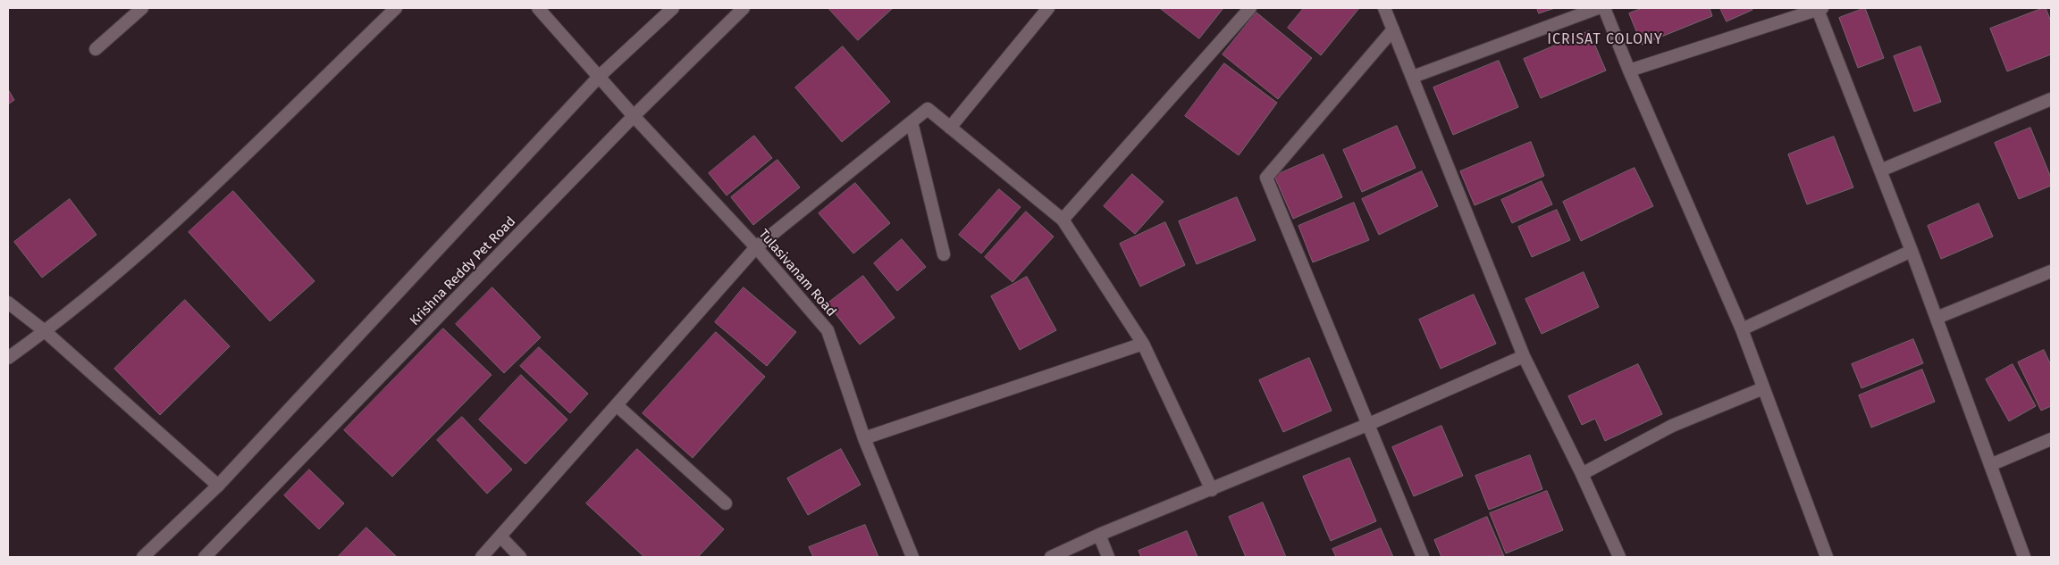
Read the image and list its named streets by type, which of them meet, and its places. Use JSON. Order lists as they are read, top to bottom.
{
  "streets": {
    "street": ["Krishna Reddy Pet Road", "Tulasivanam Road"]
  },
  "crossings": [
    ["Krishna Reddy Pet Road", "Tulasivanam Road"]
  ],
  "districts": ["ICRISAT COLONY"]
}
